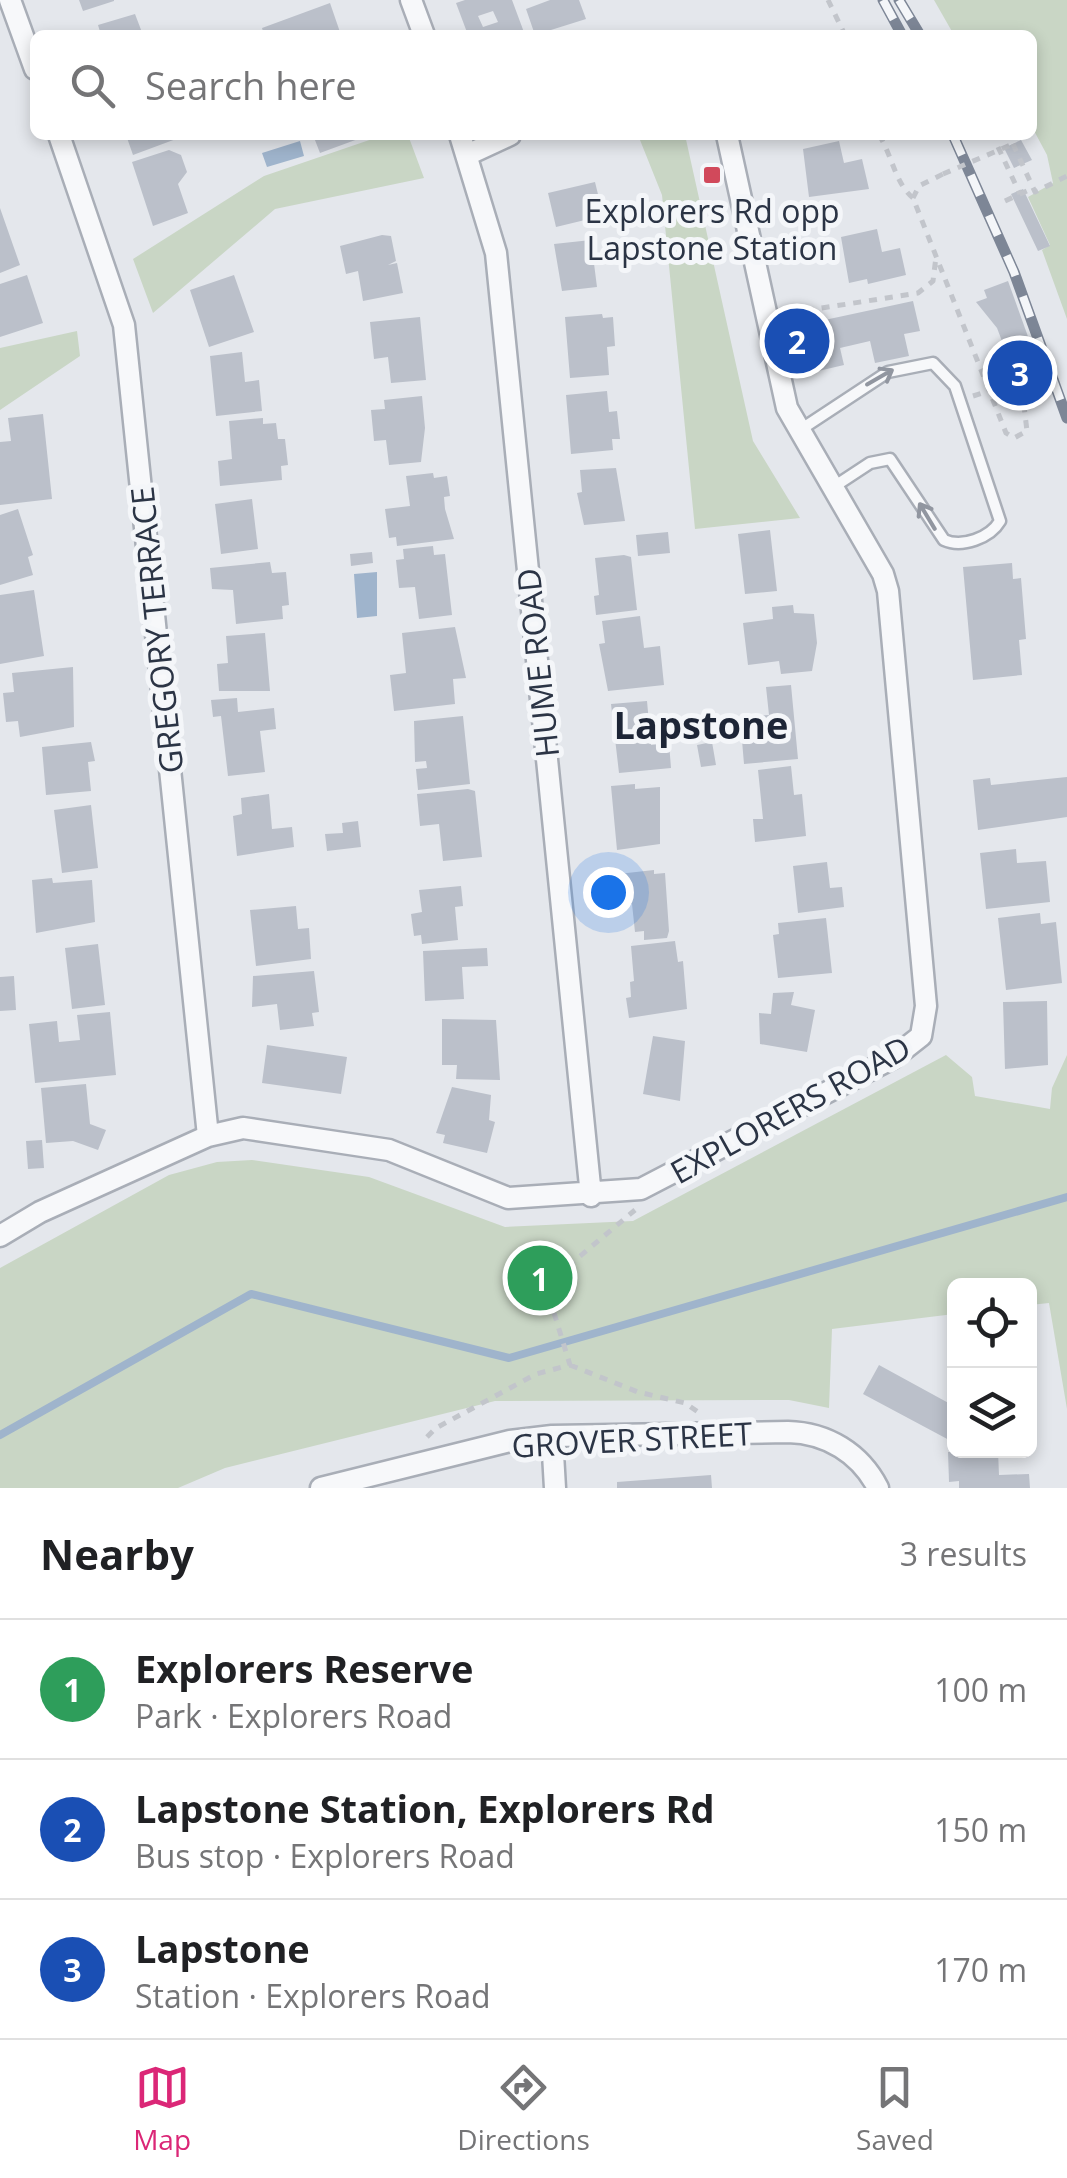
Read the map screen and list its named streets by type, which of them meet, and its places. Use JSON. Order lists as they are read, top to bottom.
{
  "streets": {
    "street": [
      "GREGORY TERRACE",
      "HUME ROAD",
      "EXPLORERS ROAD",
      "GROVER STREET"
    ]
  },
  "crossings": [
    ["GREGORY TERRACE", "EXPLORERS ROAD"],
    ["HUME ROAD", "EXPLORERS ROAD"]
  ],
  "districts": ["Lapstone"],
  "places": {
    "transit": ["Explorers Rd opp Lapstone Station"]
  },
  "page": {
    "search": "Search here",
    "pins": ["2", "3", "1"],
    "heading": ["Nearby", "3 results"],
    "list": [
      {
        "mark": "1",
        "name": "Explorers Reserve",
        "note": "Park · Explorers Road",
        "value": "100 m"
      },
      {
        "mark": "2",
        "name": "Lapstone Station, Explorers Rd",
        "note": "Bus stop · Explorers Road",
        "value": "150 m"
      },
      {
        "mark": "3",
        "name": "Lapstone",
        "note": "Station · Explorers Road",
        "value": "170 m"
      }
    ],
    "nav": ["Map", "Directions", "Saved"]
  }
}
